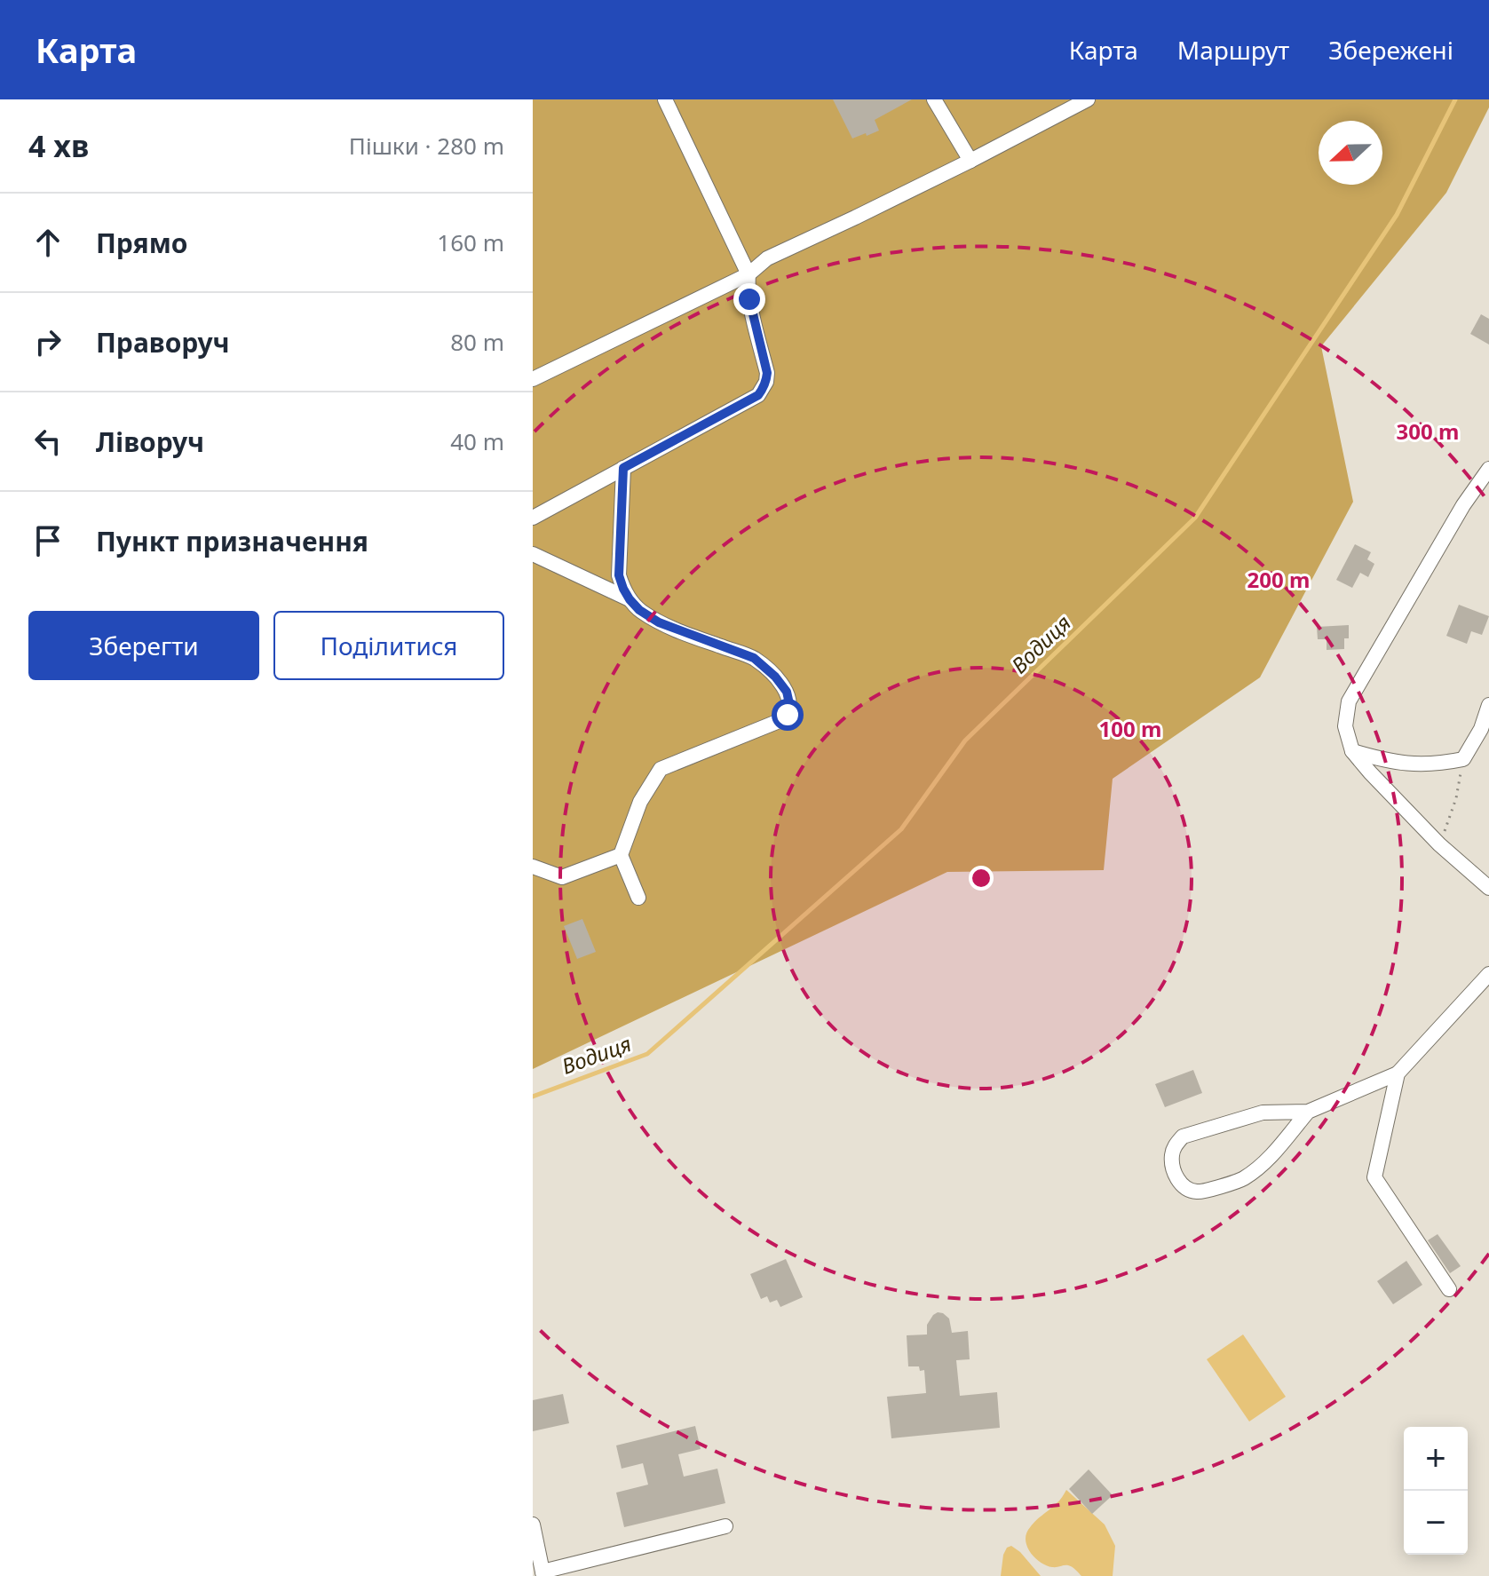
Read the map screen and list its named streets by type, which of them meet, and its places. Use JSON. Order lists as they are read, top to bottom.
{
  "water": ["Водиця"],
  "north": "left",
  "page": {
    "header": "Карта",
    "nav": ["Карта", "Маршрут", "Збережені"],
    "heading": ["4 хв", "Пішки · 280 m"],
    "list": [
      ["Прямо", "160 m"],
      ["Праворуч", "80 m"],
      ["Ліворуч", "40 m"],
      "Пункт призначення"
    ],
    "buttons": ["Зберегти", "Поділитися"],
    "map_buttons": ["+", "−"]
  },
  "rings": ["300 m", "200 m", "100 m"]
}
